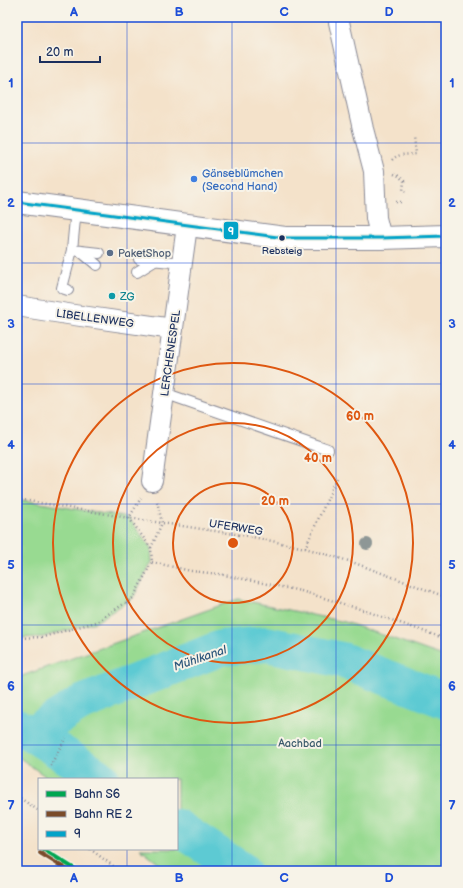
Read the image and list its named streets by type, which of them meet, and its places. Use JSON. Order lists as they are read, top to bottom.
{
  "streets": {
    "street": ["LIBELLENWEG", "LERCHENESPEL"],
    "path": ["UFERWEG"]
  },
  "crossings": [
    ["LIBELLENWEG", "LERCHENESPEL"]
  ],
  "water": ["Mühlkanal"],
  "parks": ["Aachbad"],
  "places": [
    "Gänseblümchen (Second Hand)",
    "Rebsteig",
    "PaketShop",
    "ZG"
  ],
  "lines": ["transit line 9", "rail line S6"],
  "legend": ["Bahn S6", "Bahn RE 2", "9"],
  "scale_bar": "20 m",
  "grid": {
    "columns": [
      "A",
      "B",
      "C",
      "D"
    ],
    "rows": [
      "1",
      "2",
      "3",
      "4",
      "5",
      "6",
      "7"
    ]
  },
  "rings": ["60 m", "40 m", "20 m"]
}
